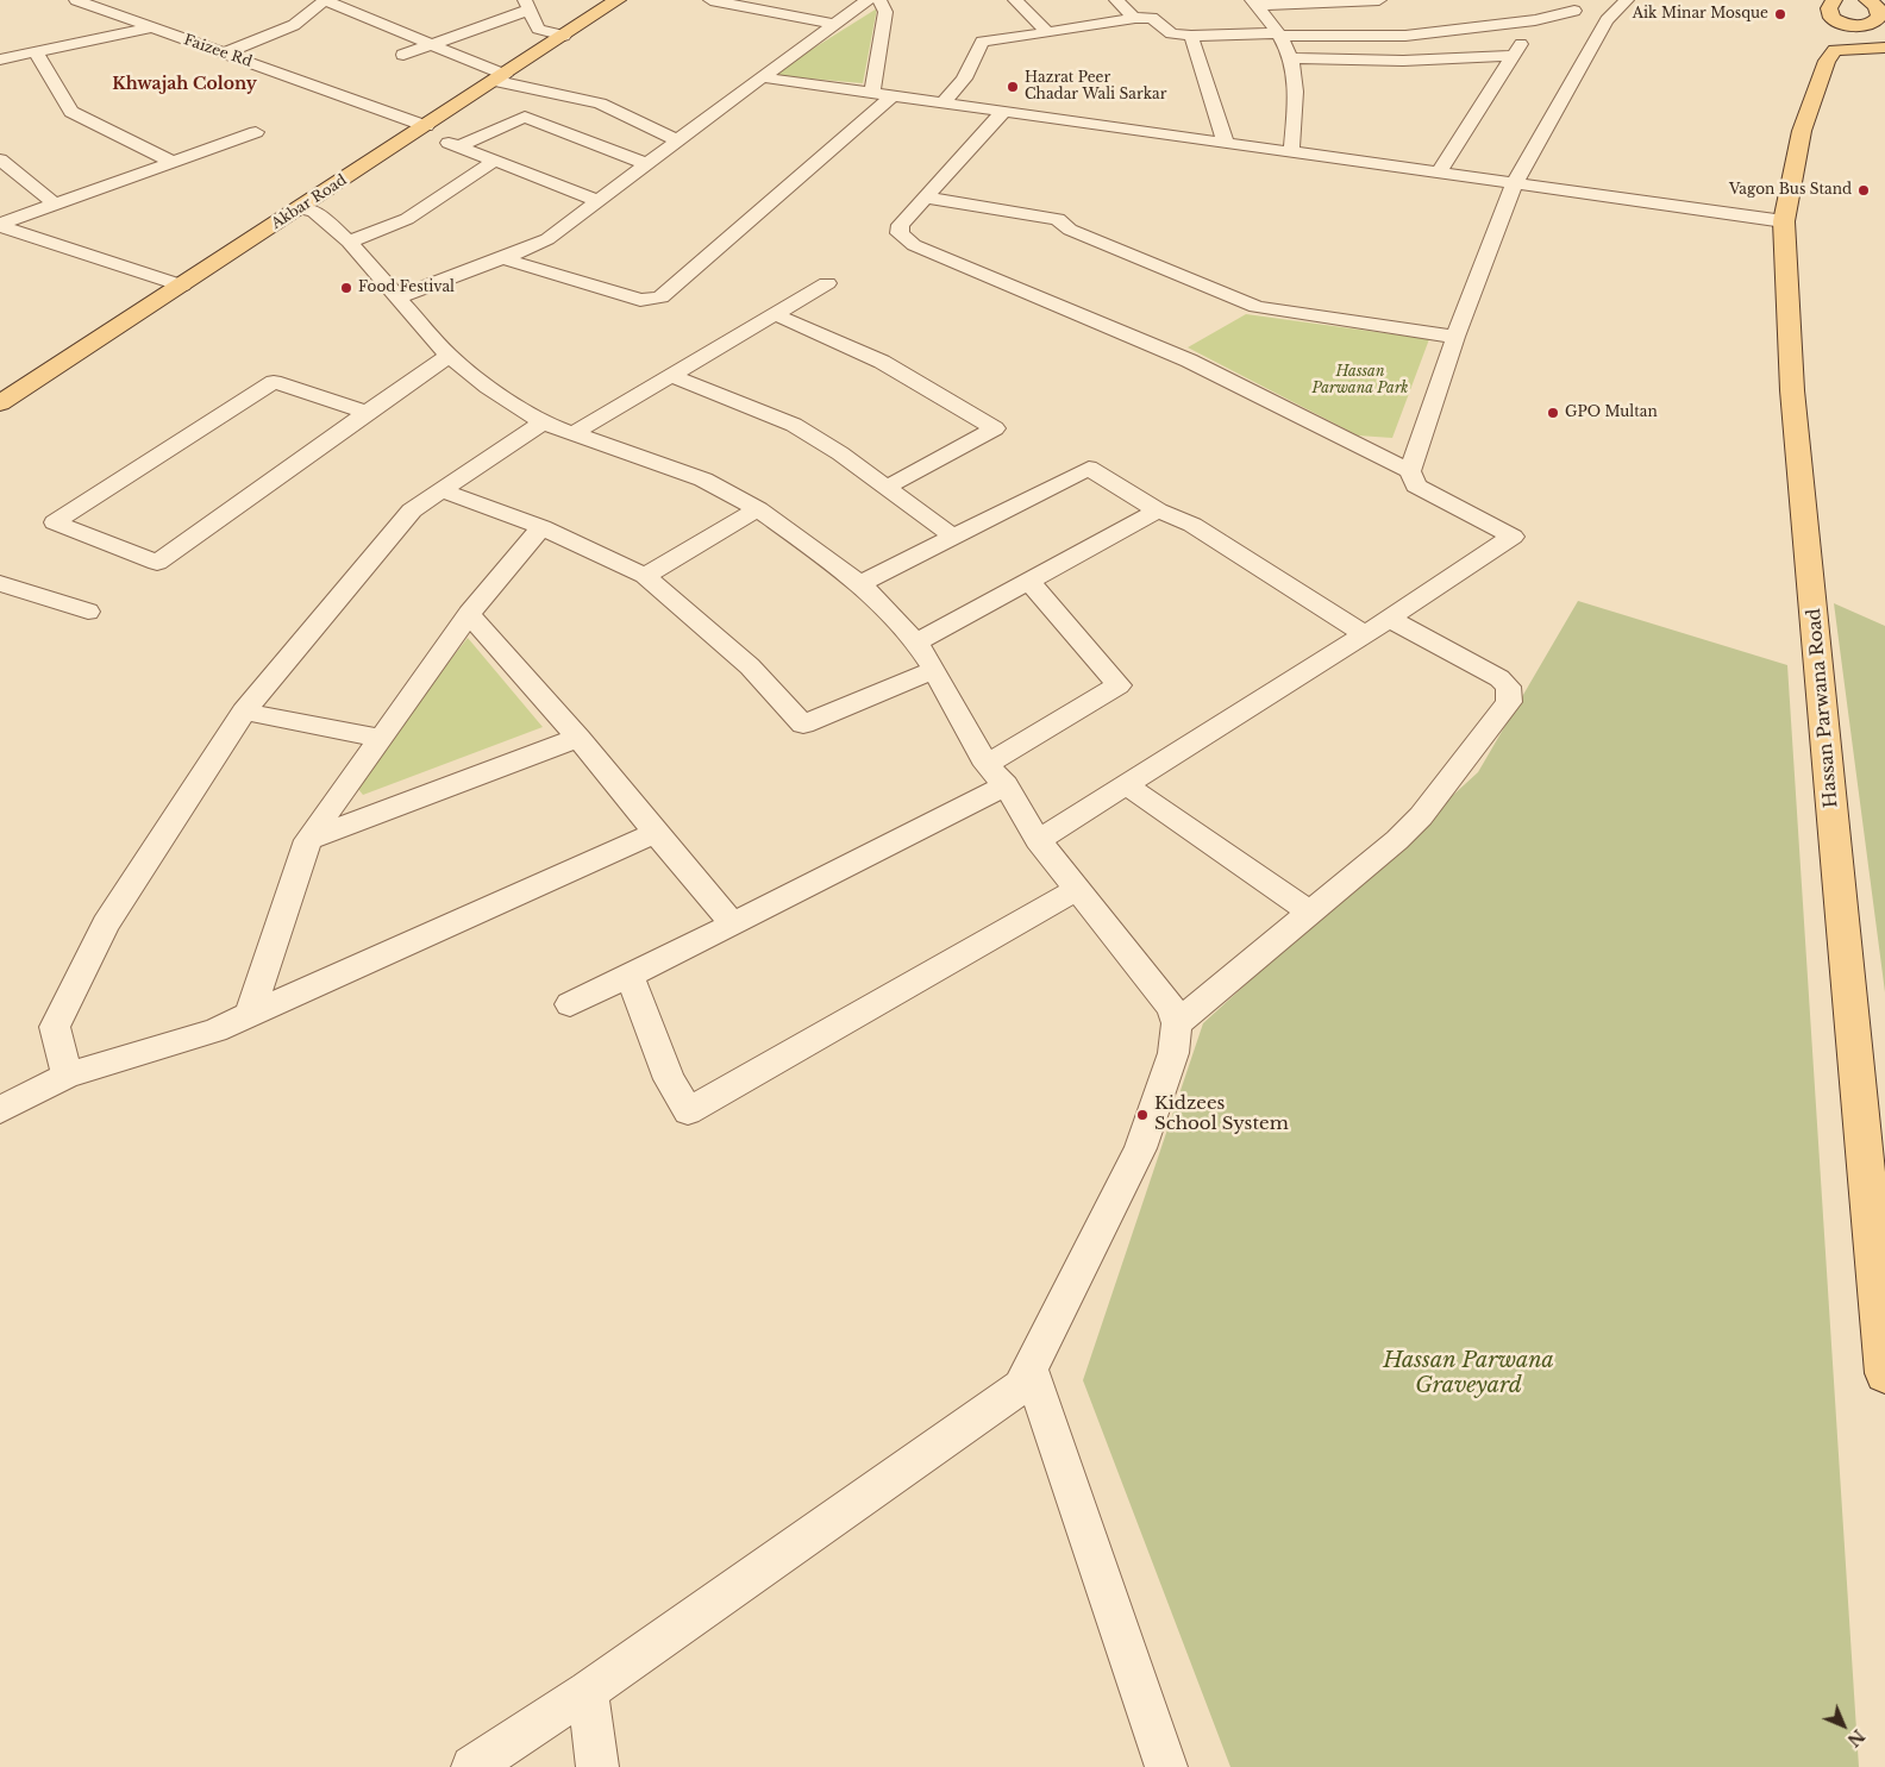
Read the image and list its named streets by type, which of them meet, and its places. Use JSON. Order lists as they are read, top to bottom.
{
  "streets": {
    "main road": ["Akbar Road", "Hassan Parwana Road"],
    "street": ["Faizee Rd"]
  },
  "crossings": [
    ["Faizee Rd", "Akbar Road"]
  ],
  "districts": ["Khwajah Colony"],
  "parks": ["Hassan Parwana Park", "Hassan Parwana Graveyard"],
  "places": [
    "Aik Minar Mosque",
    "Hazrat Peer Chadar Wali Sarkar",
    "Vagon Bus Stand",
    "Food Festival",
    "GPO Multan",
    "Kidzees School System"
  ],
  "north": "bottom right"
}
